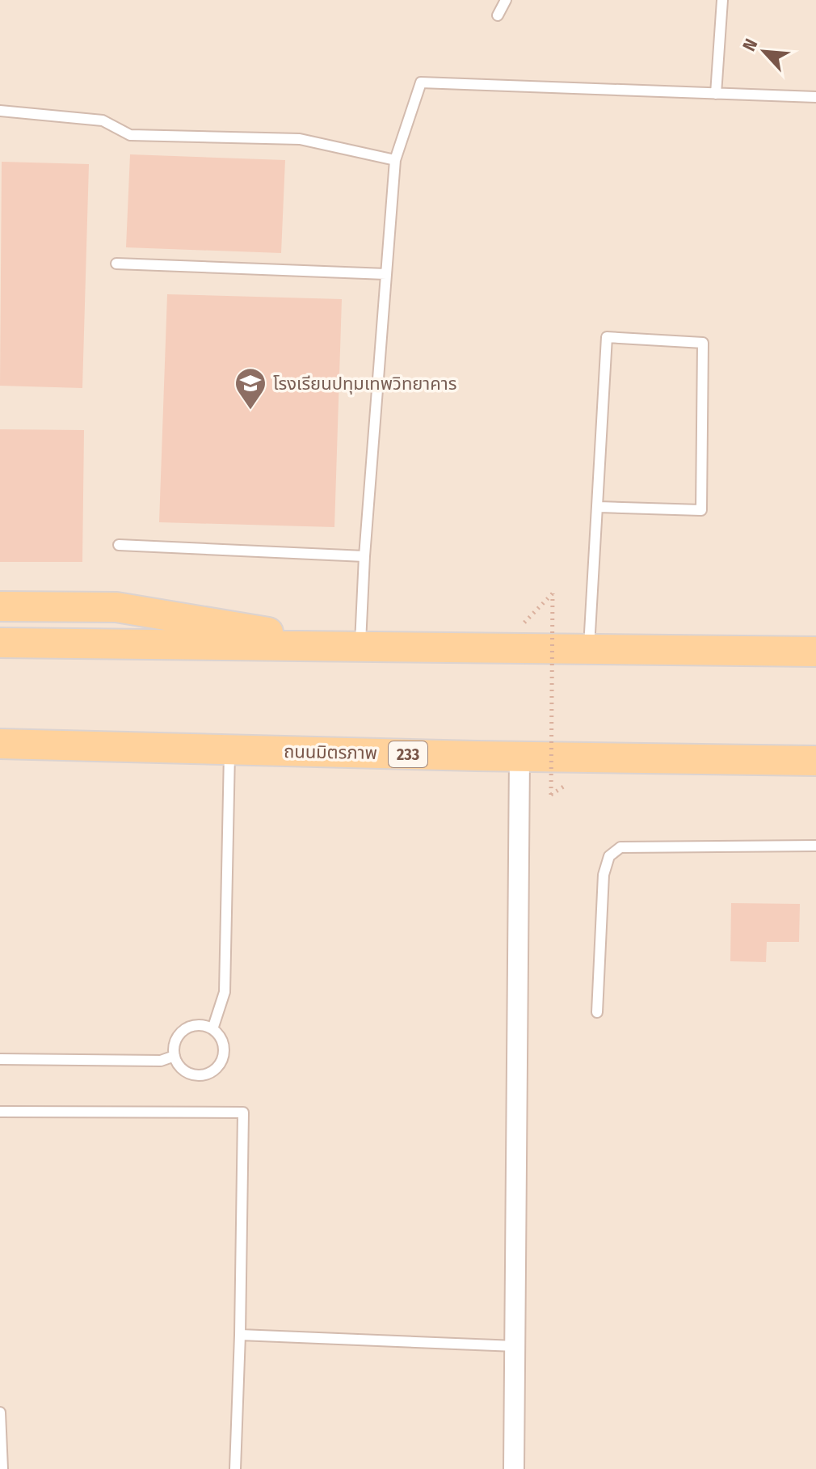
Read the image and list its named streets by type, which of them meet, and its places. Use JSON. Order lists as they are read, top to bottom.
{
  "streets": {
    "main road": ["ถนนมิตรภาพ", "233"]
  },
  "places": {
    "school or university": ["โรงเรียนปทุมเทพวิทยาคาร"]
  },
  "north": "top left"
}
